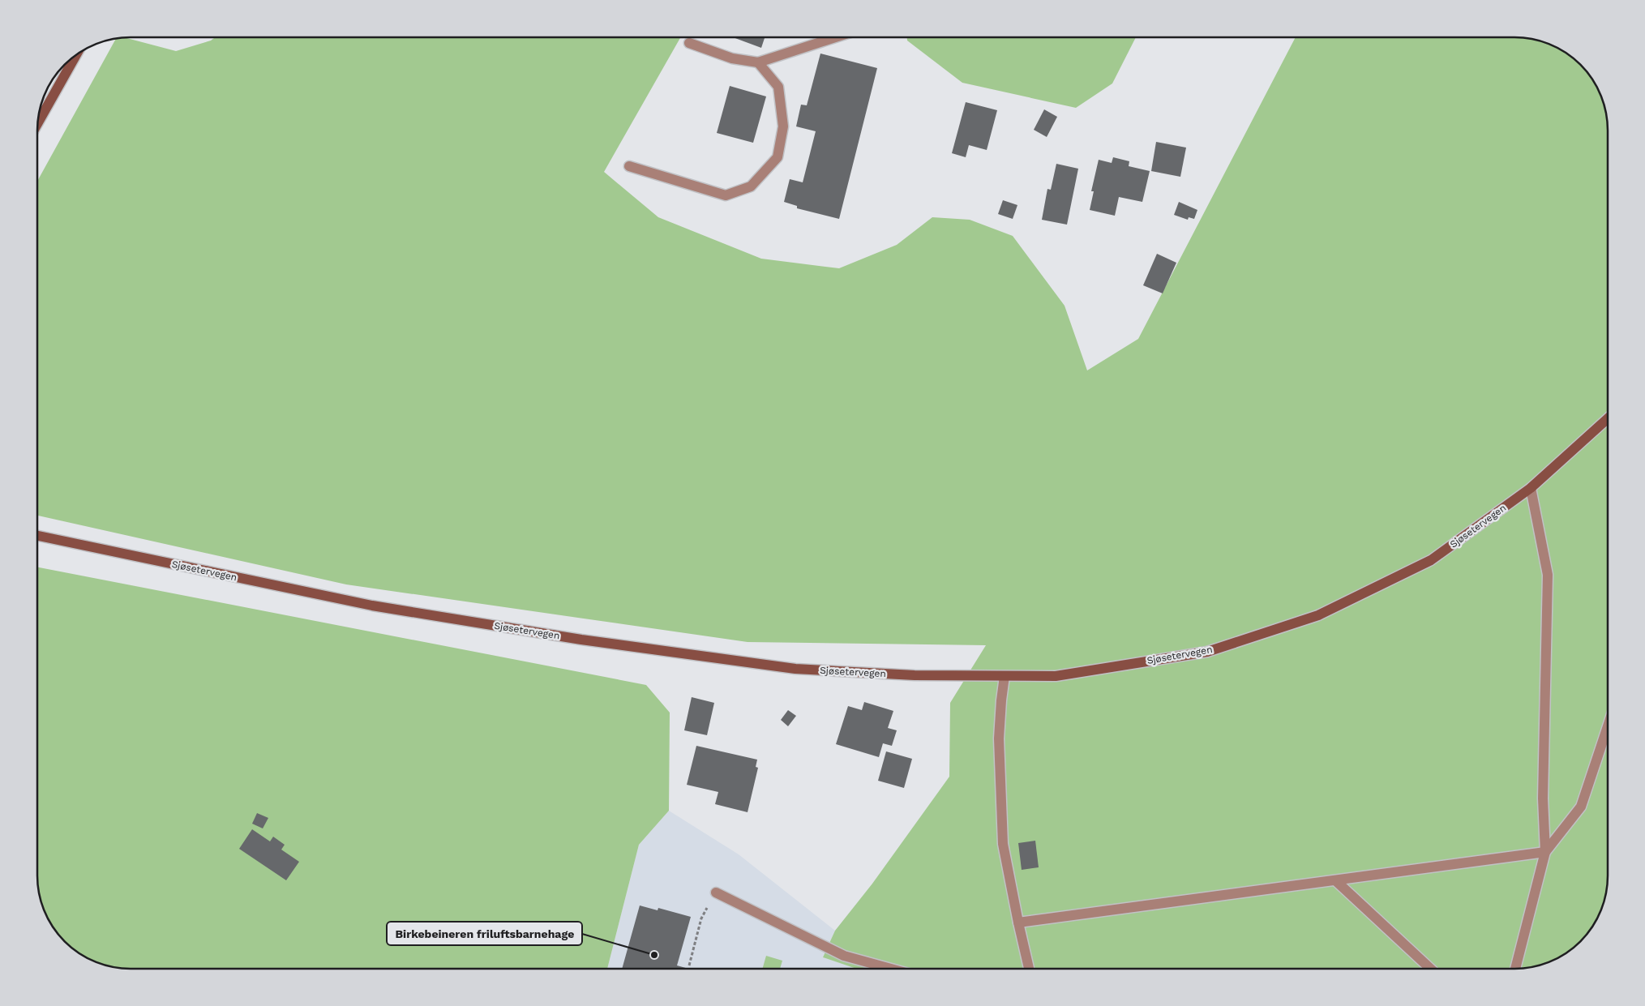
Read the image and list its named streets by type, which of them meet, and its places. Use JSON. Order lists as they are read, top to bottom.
{
  "streets": {
    "street": ["Sjøsetervegen"]
  },
  "places": ["Birkebeineren friluftsbarnehage"]
}
